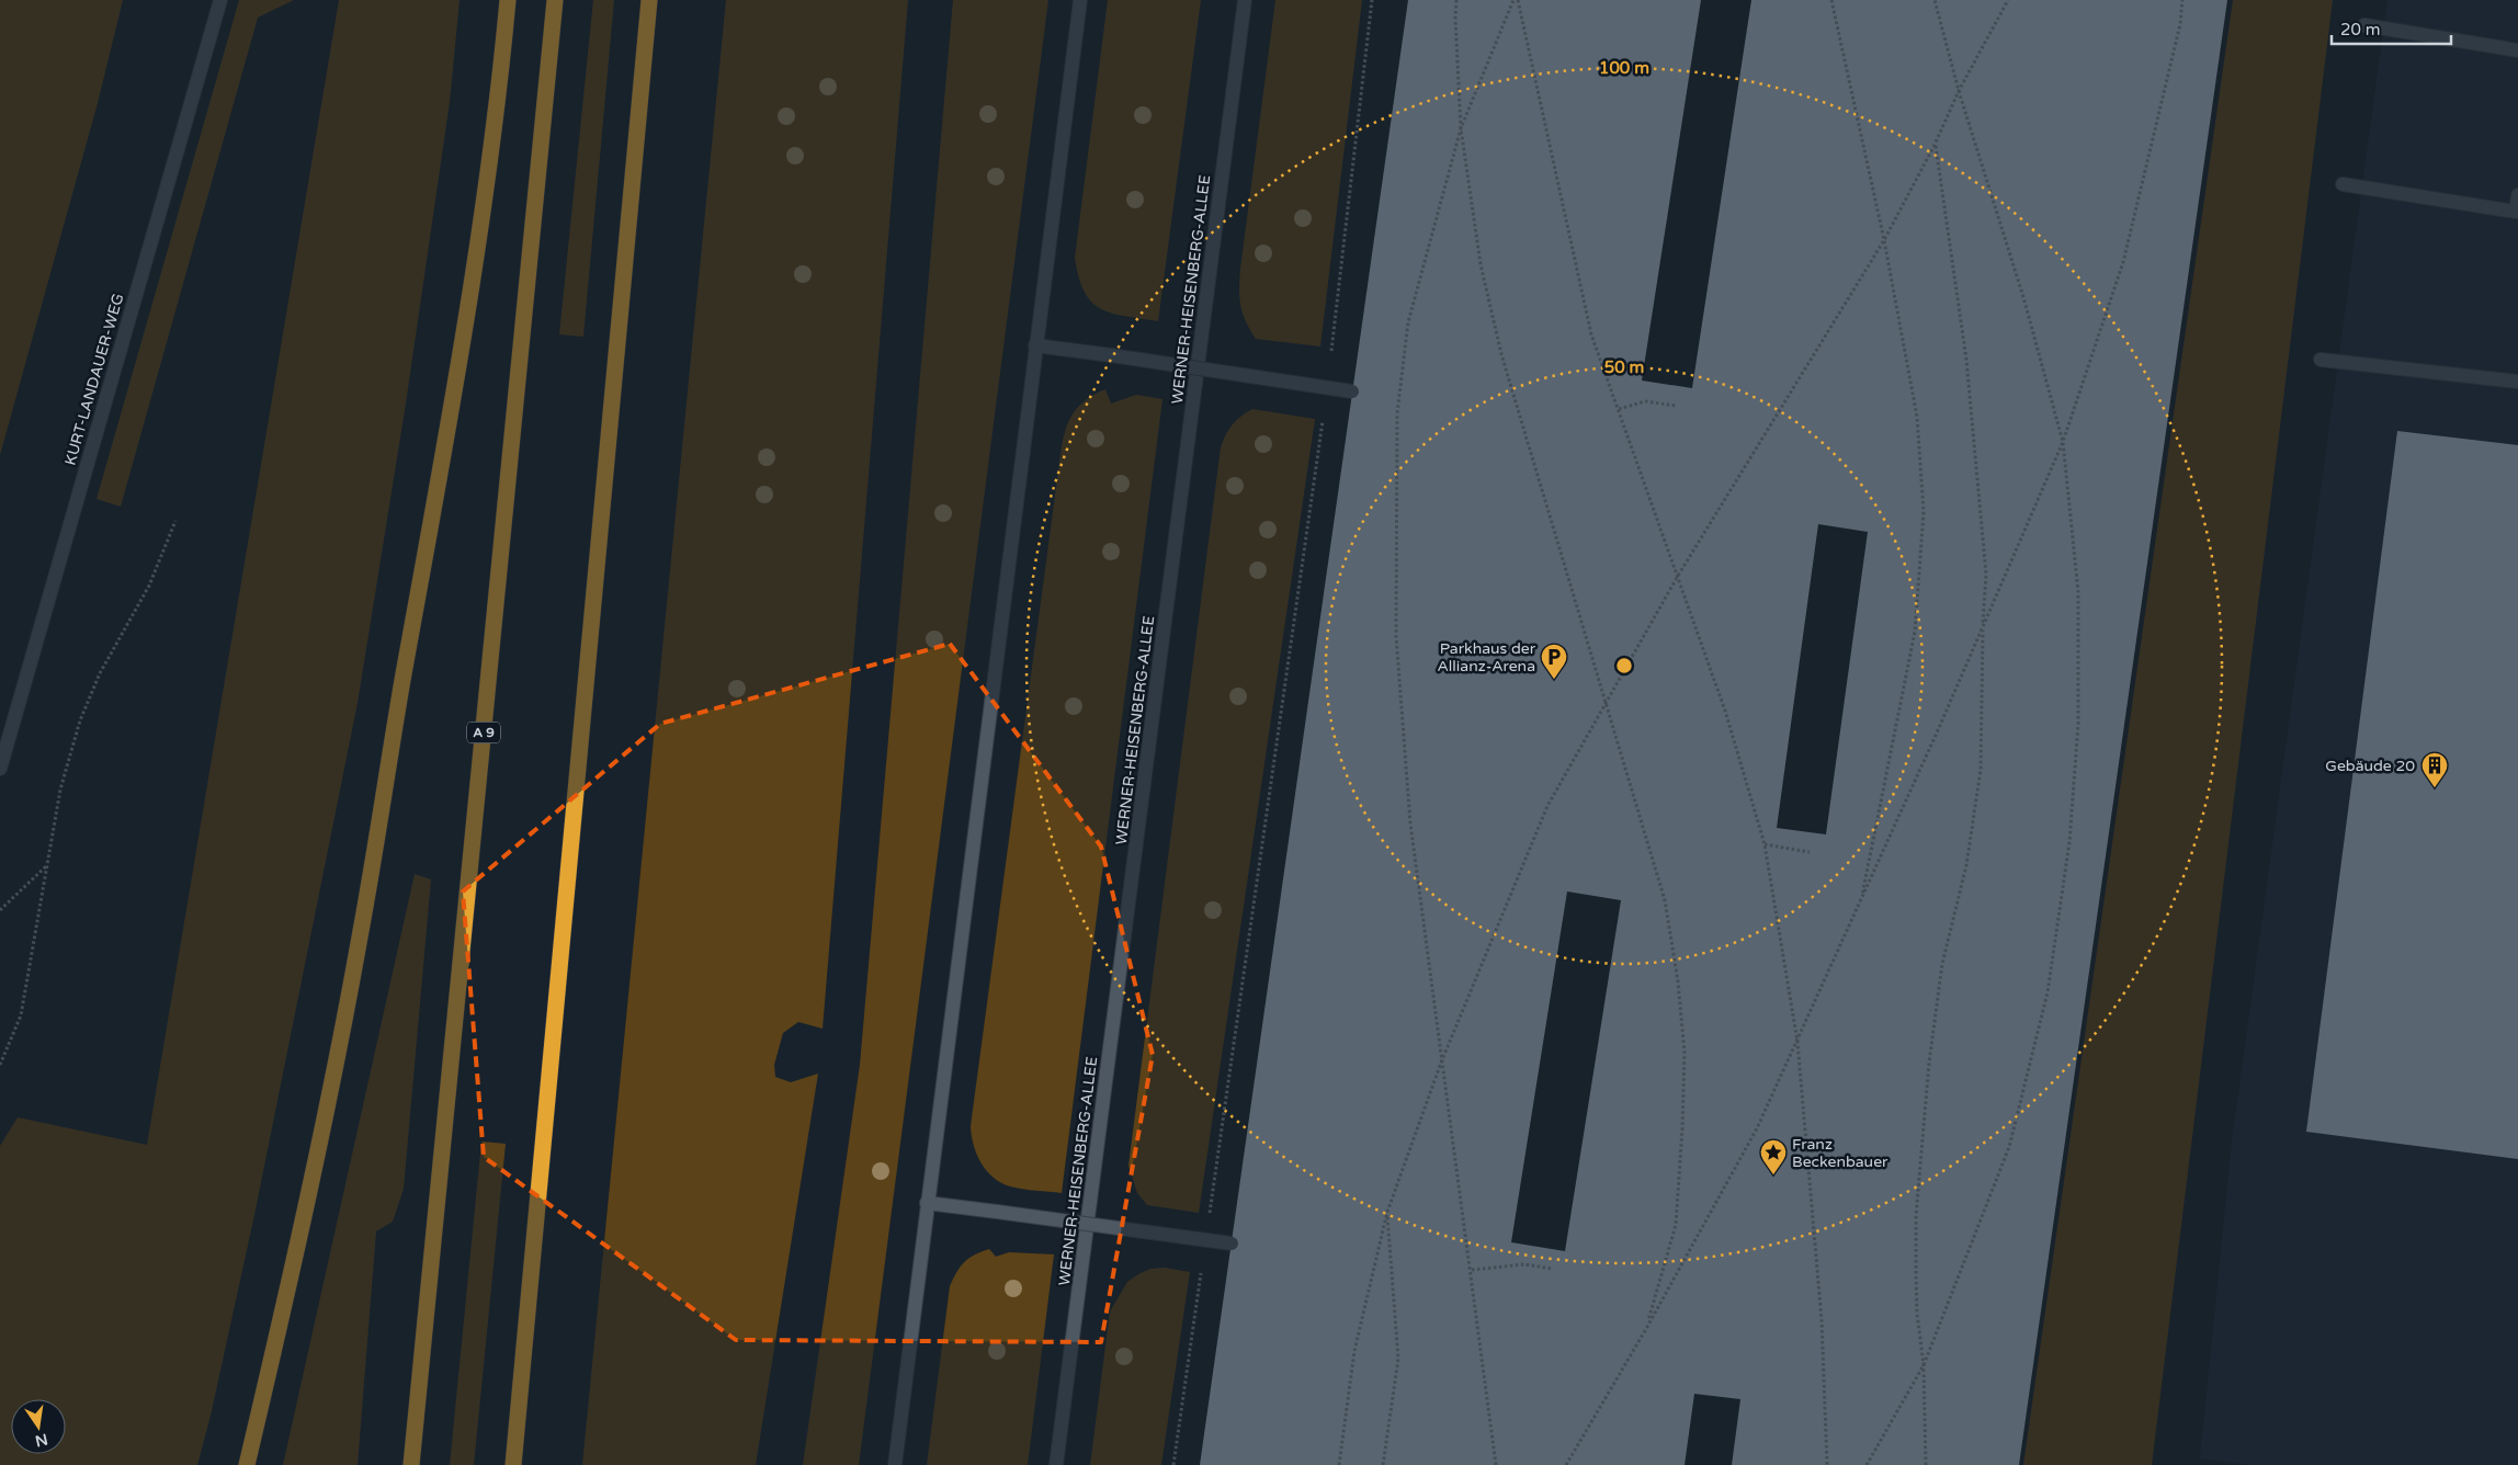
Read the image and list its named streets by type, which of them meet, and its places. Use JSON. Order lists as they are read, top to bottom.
{
  "streets": {
    "highway": ["A 9"],
    "street": ["WERNER-HEISENBERG-ALLEE", "KURT-LANDAUER-WEG"]
  },
  "places": {
    "parking": ["Parkhaus der Allianz-Arena"],
    "building": ["Gebäude 20"],
    "place": ["Franz Beckenbauer"]
  },
  "scale_bar": "20 m",
  "north": "bottom",
  "rings": ["100 m", "50 m"]
}
